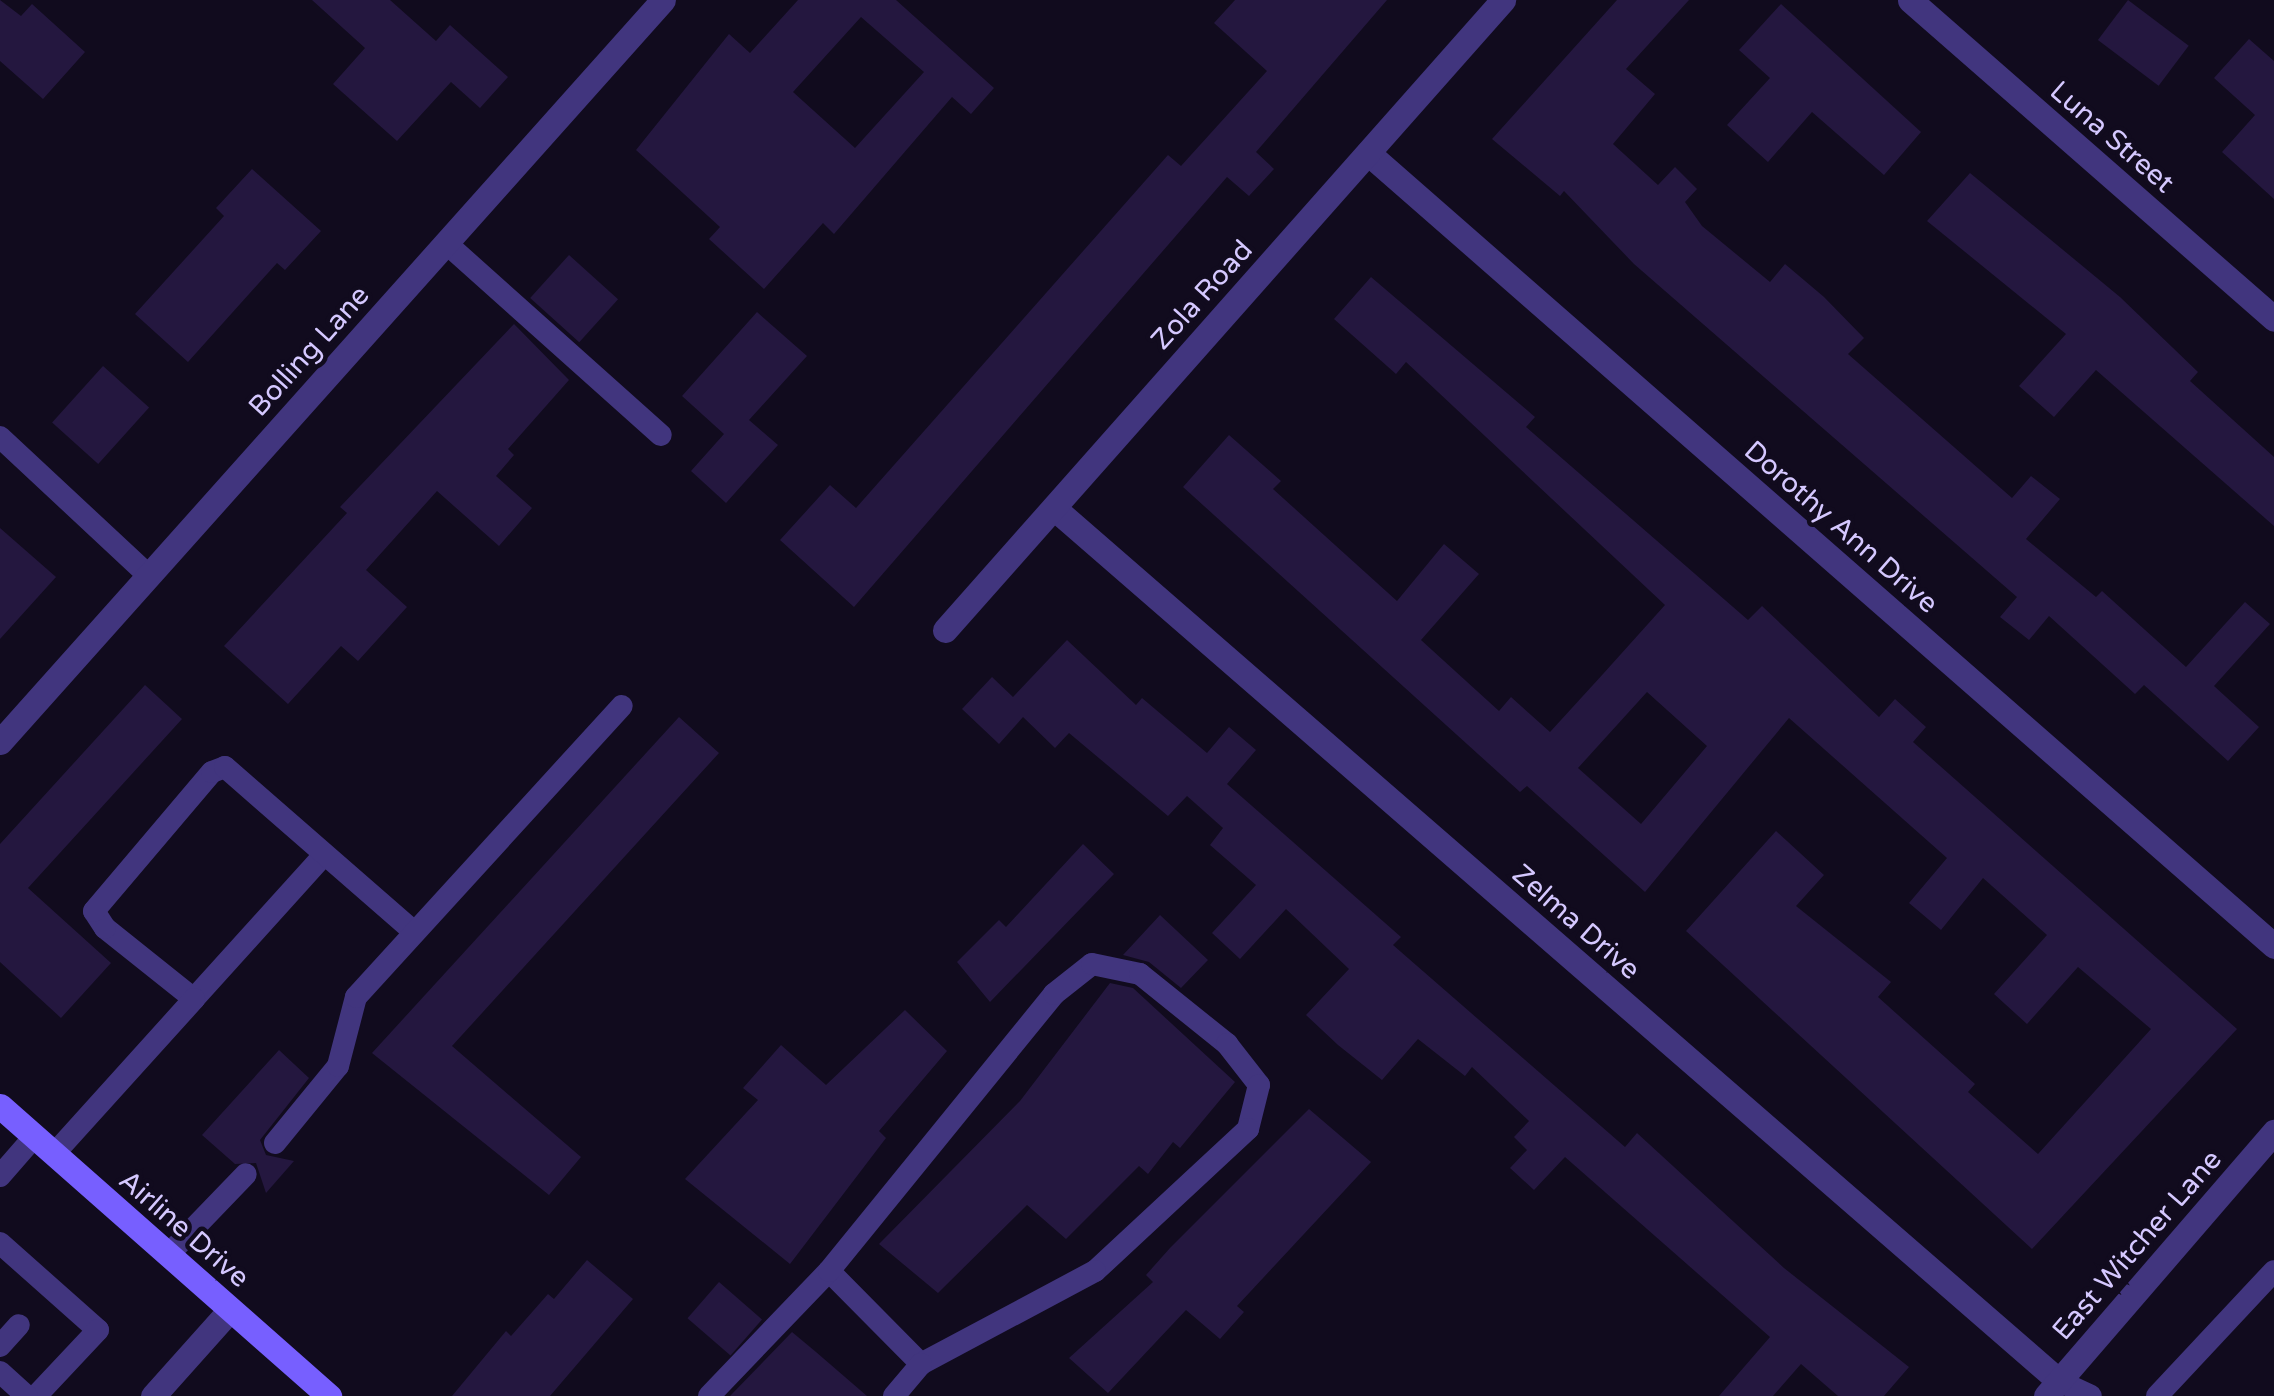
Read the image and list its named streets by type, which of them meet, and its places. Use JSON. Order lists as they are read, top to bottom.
{
  "streets": {
    "main road": ["Airline Drive"],
    "street": [
      "Luna Street",
      "Zola Road",
      "Bolling Lane",
      "Dorothy Ann Drive",
      "Zelma Drive",
      "East Witcher Lane"
    ]
  },
  "crossings": [
    ["Zola Road", "Dorothy Ann Drive"],
    ["Zola Road", "Zelma Drive"],
    ["Zelma Drive", "East Witcher Lane"]
  ]
}
